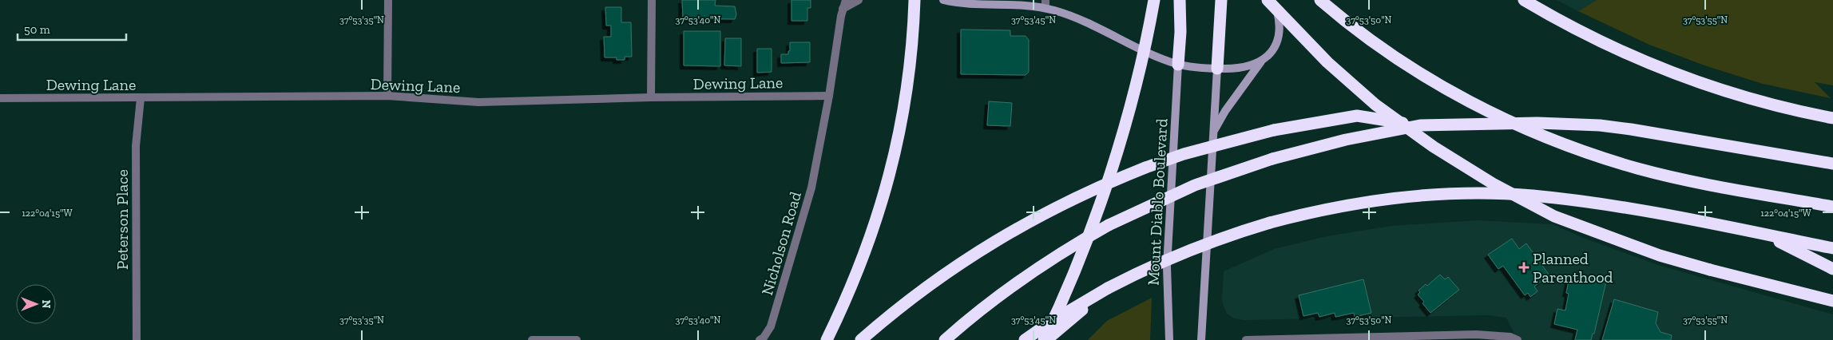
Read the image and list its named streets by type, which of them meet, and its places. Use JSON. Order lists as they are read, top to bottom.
{
  "streets": {
    "main road": ["Mount Diablo Boulevard"],
    "street": ["Dewing Lane", "Peterson Place", "Nicholson Road"]
  },
  "crossings": [
    ["Dewing Lane", "Peterson Place"],
    ["Dewing Lane", "Nicholson Road"]
  ],
  "places": {
    "health": ["Planned Parenthood"]
  },
  "scale_bar": "50 m",
  "north": "right",
  "coordinates": [
    "37°53'35\"N",
    "37°53'40\"N",
    "37°53'45\"N",
    "37°53'50\"N",
    "37°53'55\"N",
    "122°04'15\"W"
  ]
}
